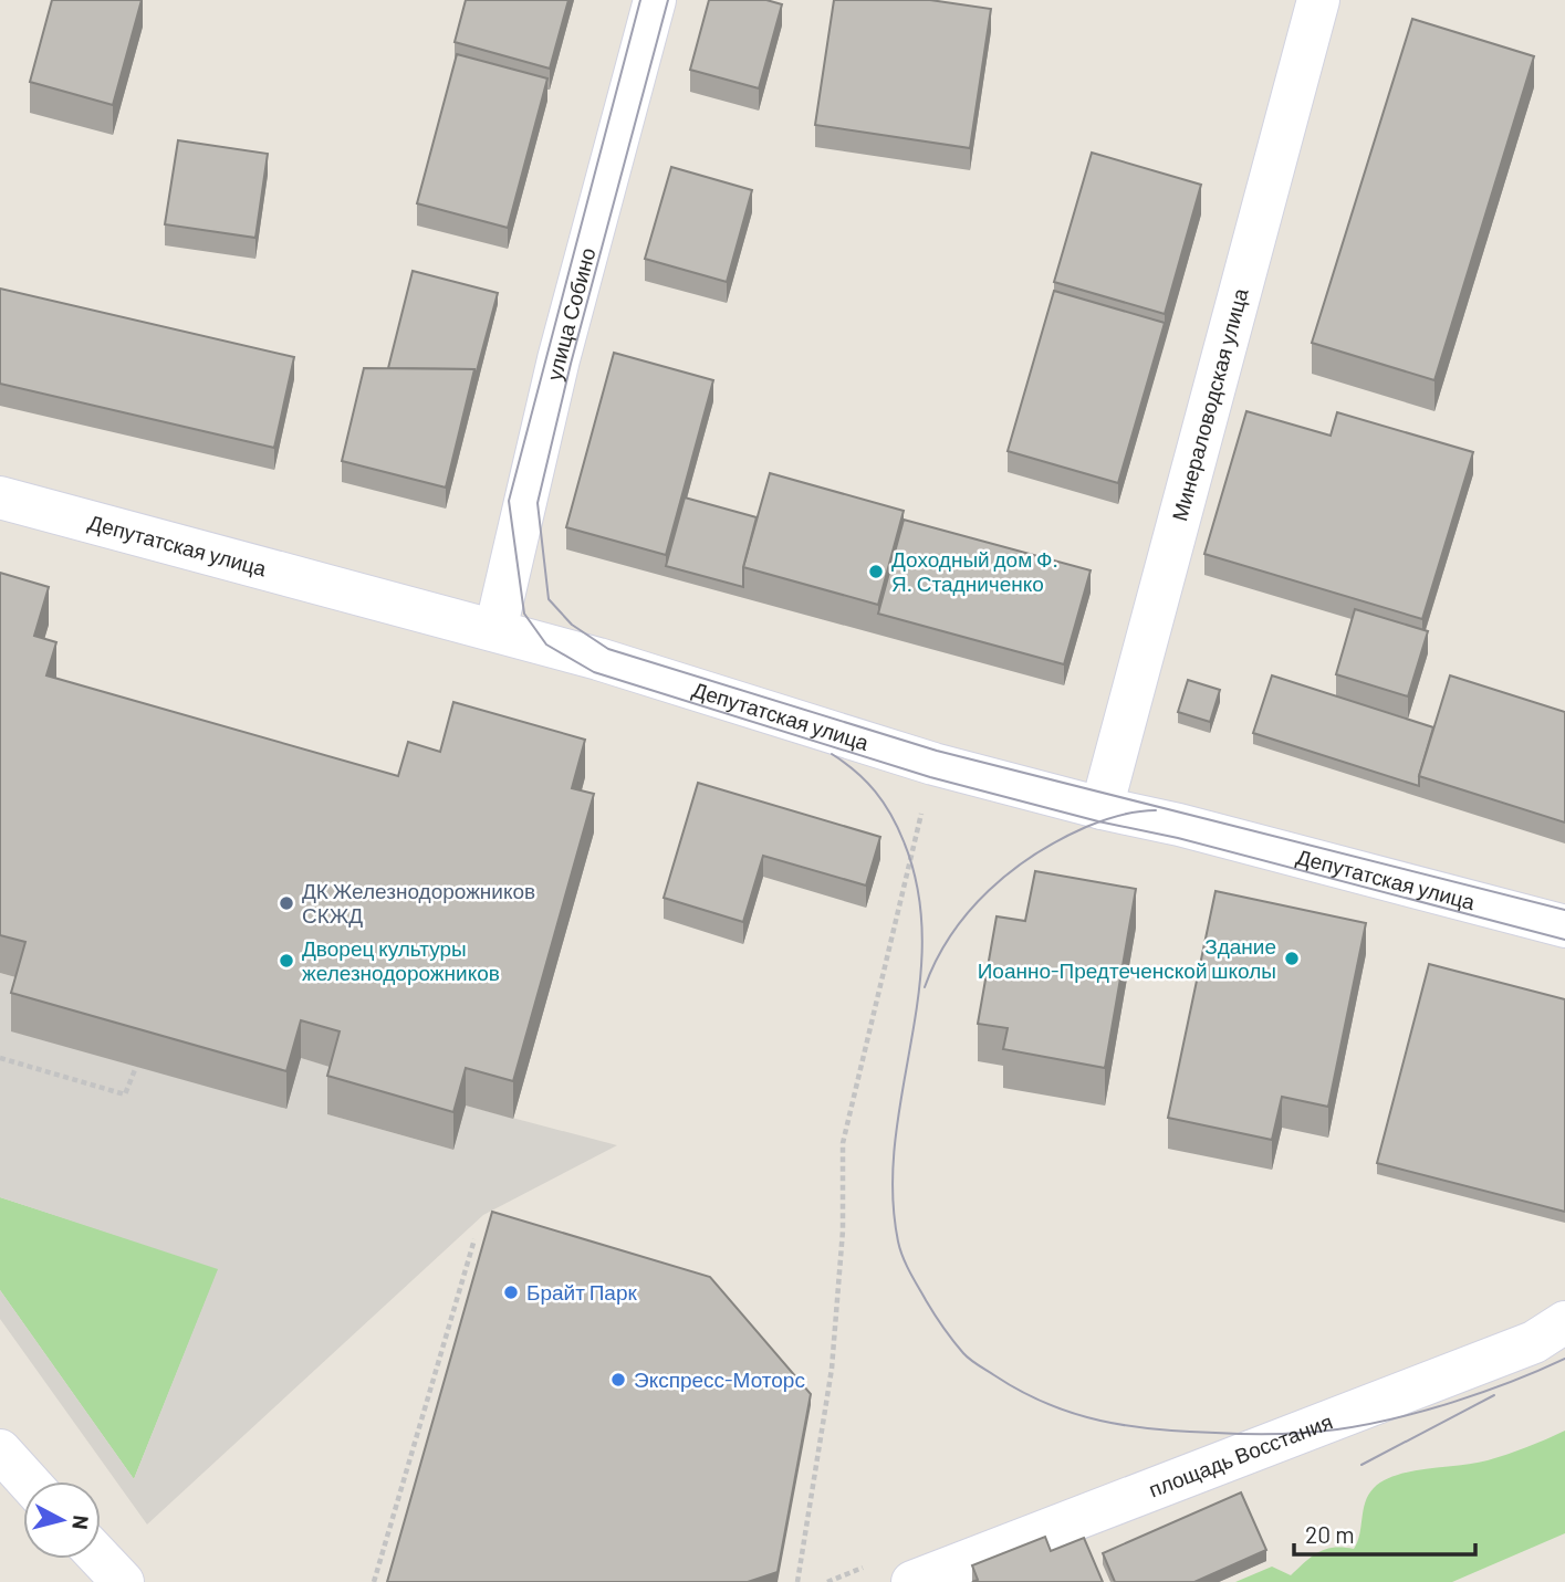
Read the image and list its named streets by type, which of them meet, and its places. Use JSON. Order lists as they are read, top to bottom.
{
  "streets": {
    "street": [
      "улица Собино",
      "Минераловодская улица",
      "Депутатская улица",
      "площадь Восстания"
    ]
  },
  "crossings": [
    ["улица Собино", "Депутатская улица"],
    ["Минераловодская улица", "Депутатская улица"]
  ],
  "places": [
    "Доходный дом Ф. Я. Стадниченко",
    "ДК Железнодорожников СКЖД",
    "Здание Иоанно-Предтеченской школы",
    "Дворец культуры железнодорожников",
    "Брайт Парк",
    "Экспресс-Моторс"
  ],
  "scale_bar": "20 m",
  "north": "right"
}
